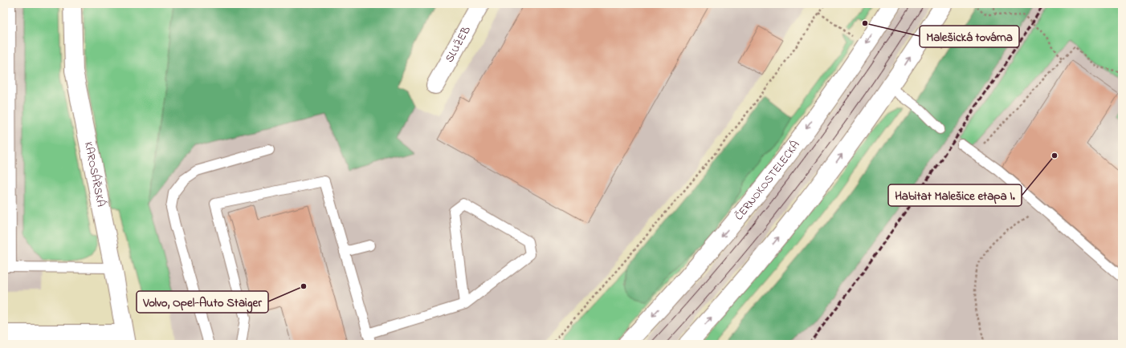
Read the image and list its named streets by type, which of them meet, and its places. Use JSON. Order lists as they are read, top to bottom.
{
  "streets": {
    "main road": ["SLUŽEB", "KAROSÁŘSKÁ", "ČERNOKOSTELECKÁ"]
  },
  "places": ["Malešická továrna", "Habitat Malešice etapa I.", "Volvo, Opel-Auto Staiger"]
}
